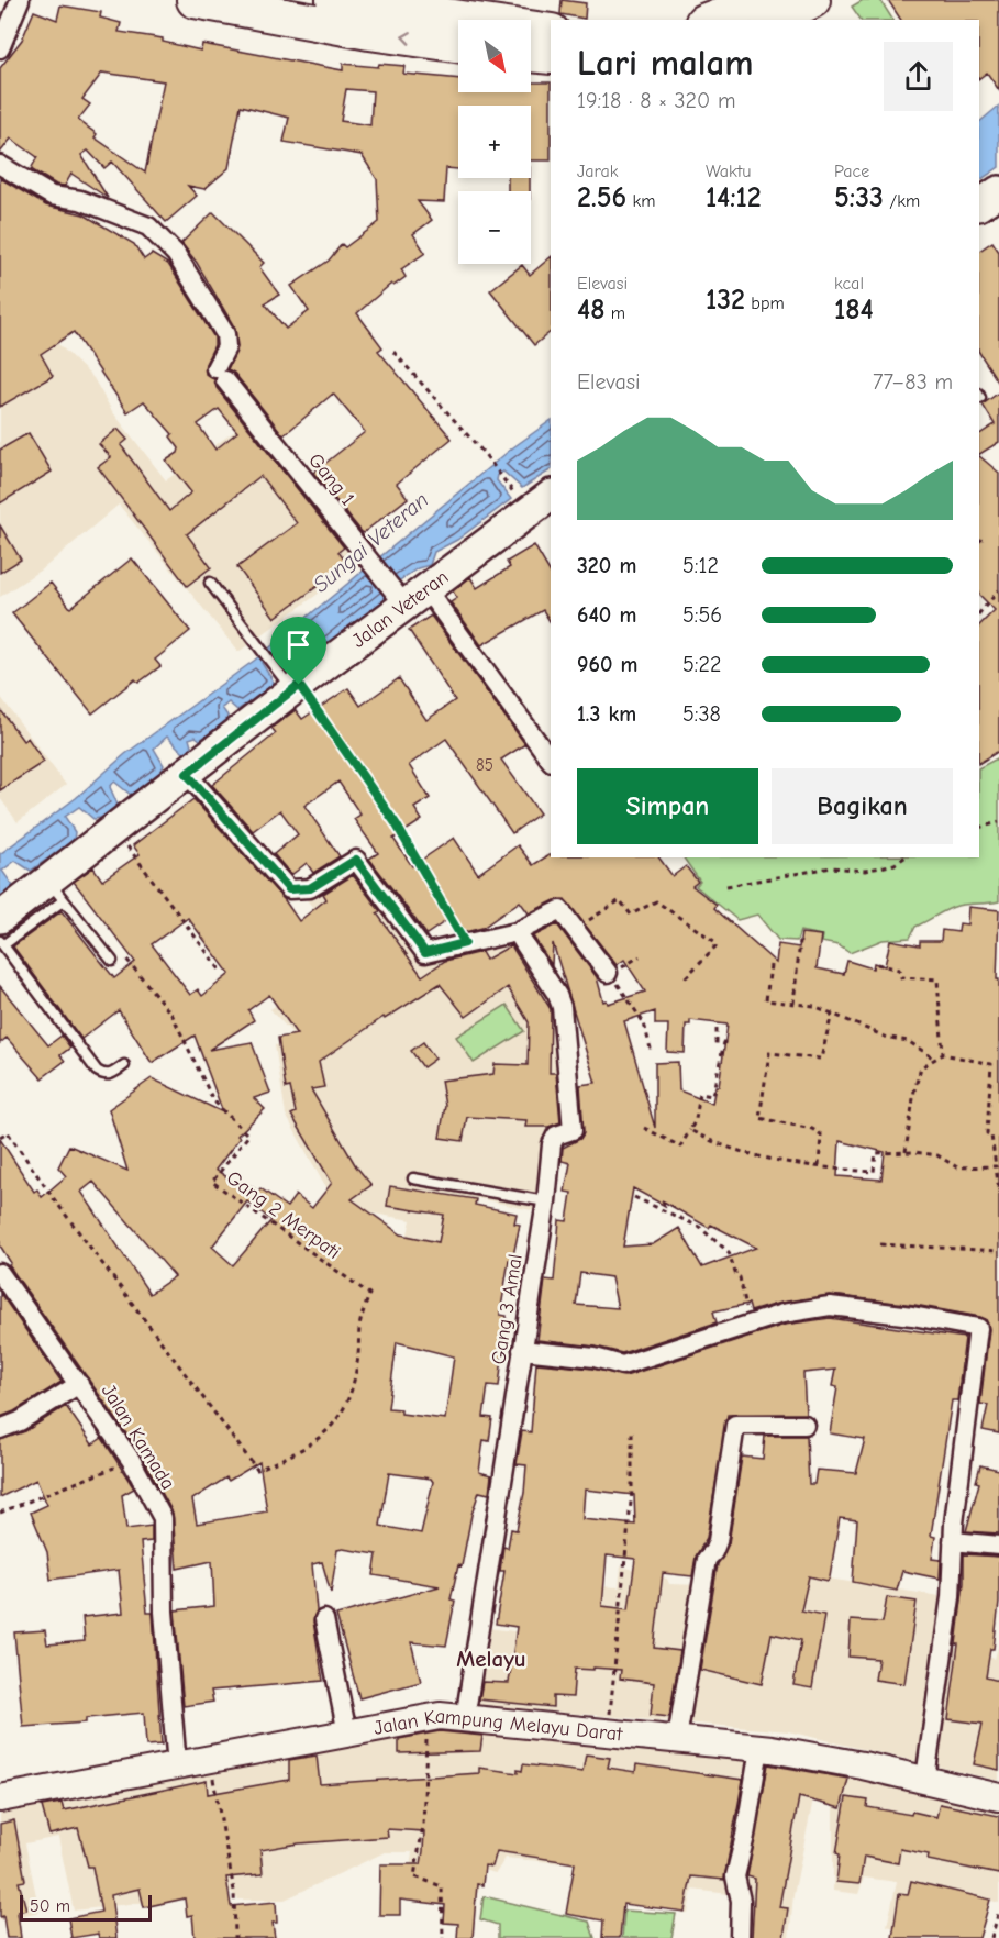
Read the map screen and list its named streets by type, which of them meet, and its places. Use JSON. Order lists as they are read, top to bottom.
{
  "streets": {
    "main road": ["Jalan Veteran", "Jalan Kampung Melayu Darat"],
    "street": ["Gang 1", "Gang 3 Amal", "Jalan Kamada"],
    "path": ["Gang 2 Merpati"]
  },
  "crossings": [
    ["Gang 1", "Jalan Veteran"],
    ["Gang 3 Amal", "Jalan Kampung Melayu Darat"],
    ["Jalan Kamada", "Jalan Kampung Melayu Darat"]
  ],
  "districts": ["Melayu"],
  "water": ["Sungai Veteran"],
  "house_numbers": ["85"],
  "scale_bar": "50 m",
  "north": "bottom right",
  "page": {
    "map_buttons": ["+", "−"],
    "heading": ["Lari malam", "19:18 · 8 × 320 m"],
    "stats": [
      ["Jarak", "2.56 km"],
      ["Waktu", "14:12"],
      ["Pace", "5:33 /km"],
      ["Elevasi", "48 m"],
      ["132 bpm"],
      ["kcal", "184"]
    ],
    "chart": ["Elevasi", "77–83 m"],
    "list": [
      {
        "name": "320 m",
        "note": "5:12"
      },
      {
        "name": "640 m",
        "note": "5:56"
      },
      {
        "name": "960 m",
        "note": "5:22"
      },
      {
        "name": "1.3 km",
        "note": "5:38"
      }
    ],
    "buttons": ["Simpan", "Bagikan"],
    "scale": "50 m"
  }
}
